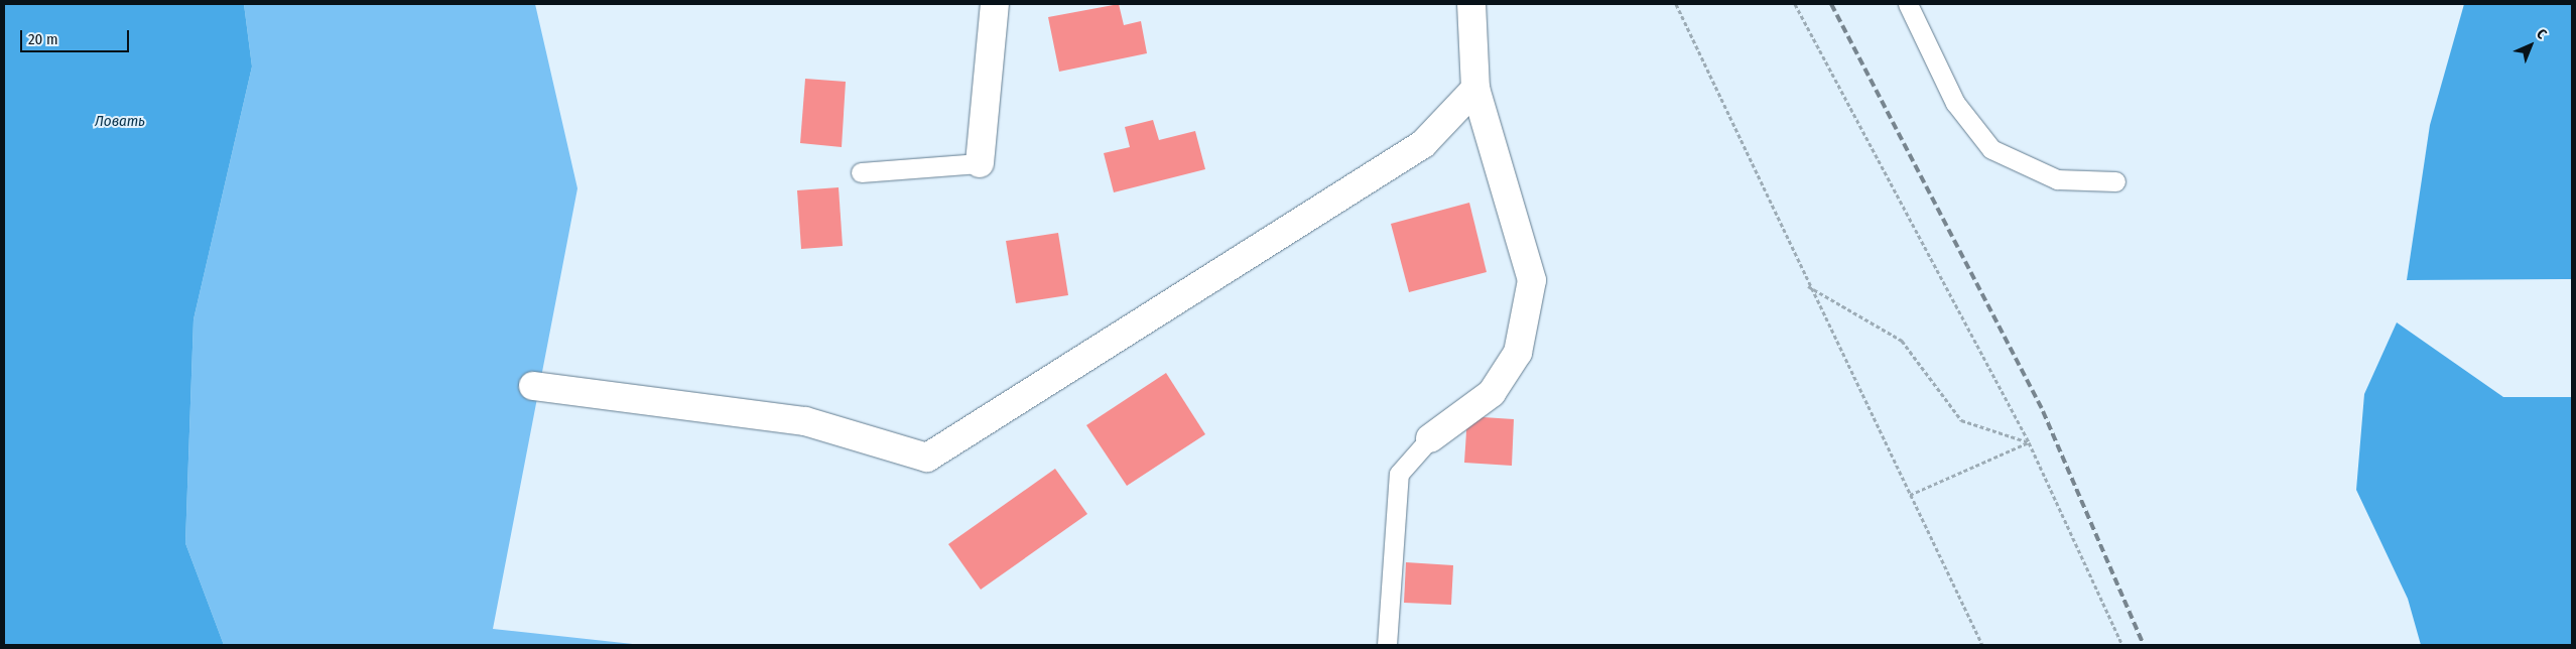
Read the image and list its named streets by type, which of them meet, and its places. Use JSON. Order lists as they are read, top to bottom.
{
  "water": ["Ловать"],
  "scale_bar": "20 m",
  "north": "top right"
}
